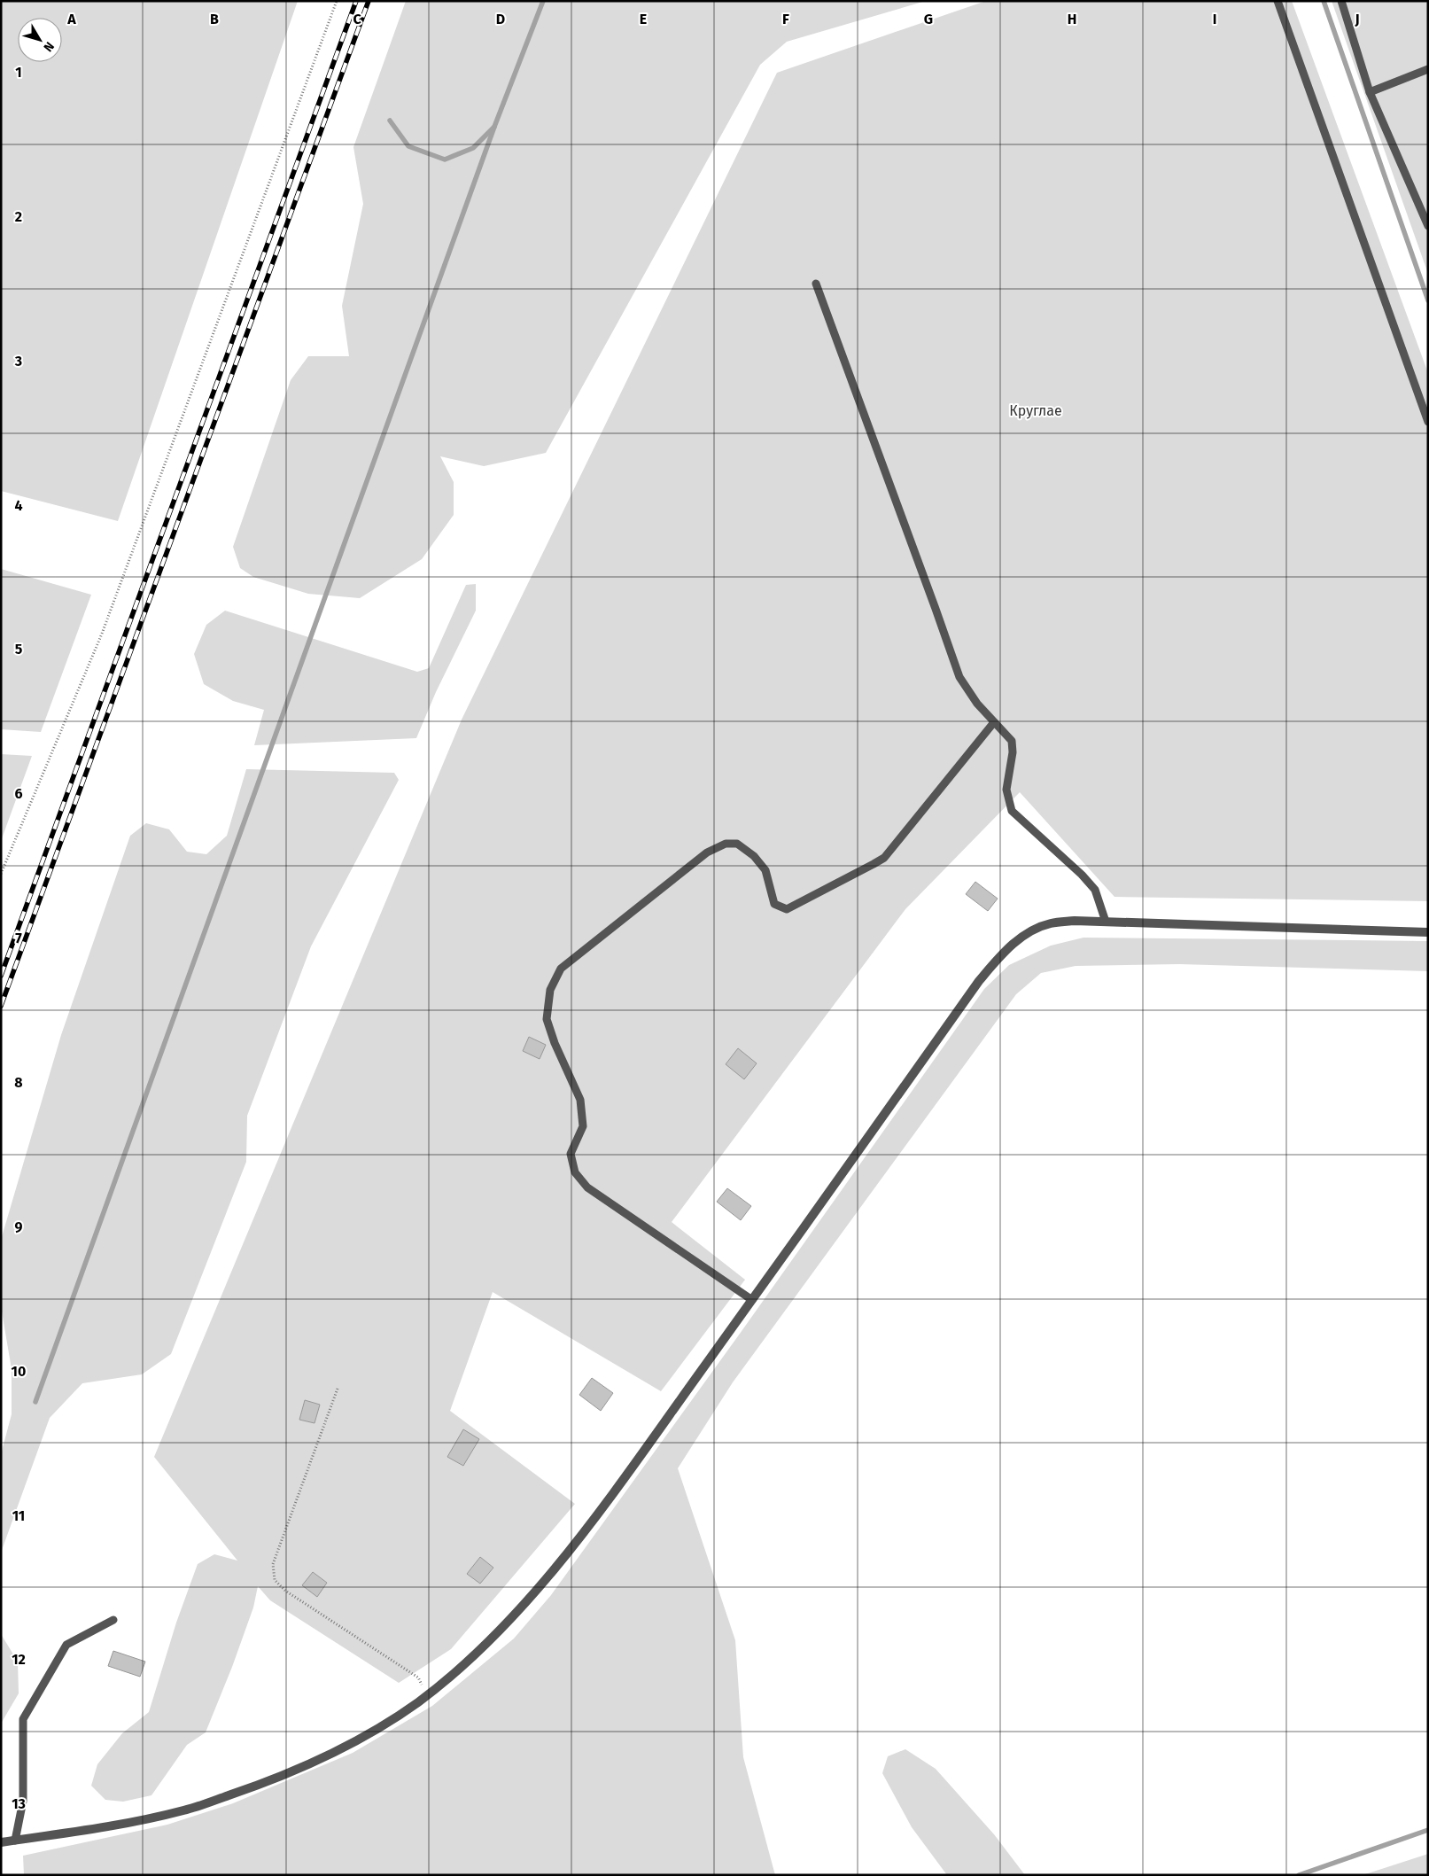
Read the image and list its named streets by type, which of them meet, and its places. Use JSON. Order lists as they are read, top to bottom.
{
  "parks": ["Круглае"],
  "north": "bottom right",
  "grid": {
    "columns": [
      "A",
      "B",
      "C",
      "D",
      "E",
      "F",
      "G",
      "H",
      "I",
      "J"
    ],
    "rows": [
      "1",
      "2",
      "3",
      "4",
      "5",
      "6",
      "7",
      "8",
      "9",
      "10",
      "11",
      "12",
      "13"
    ]
  }
}
